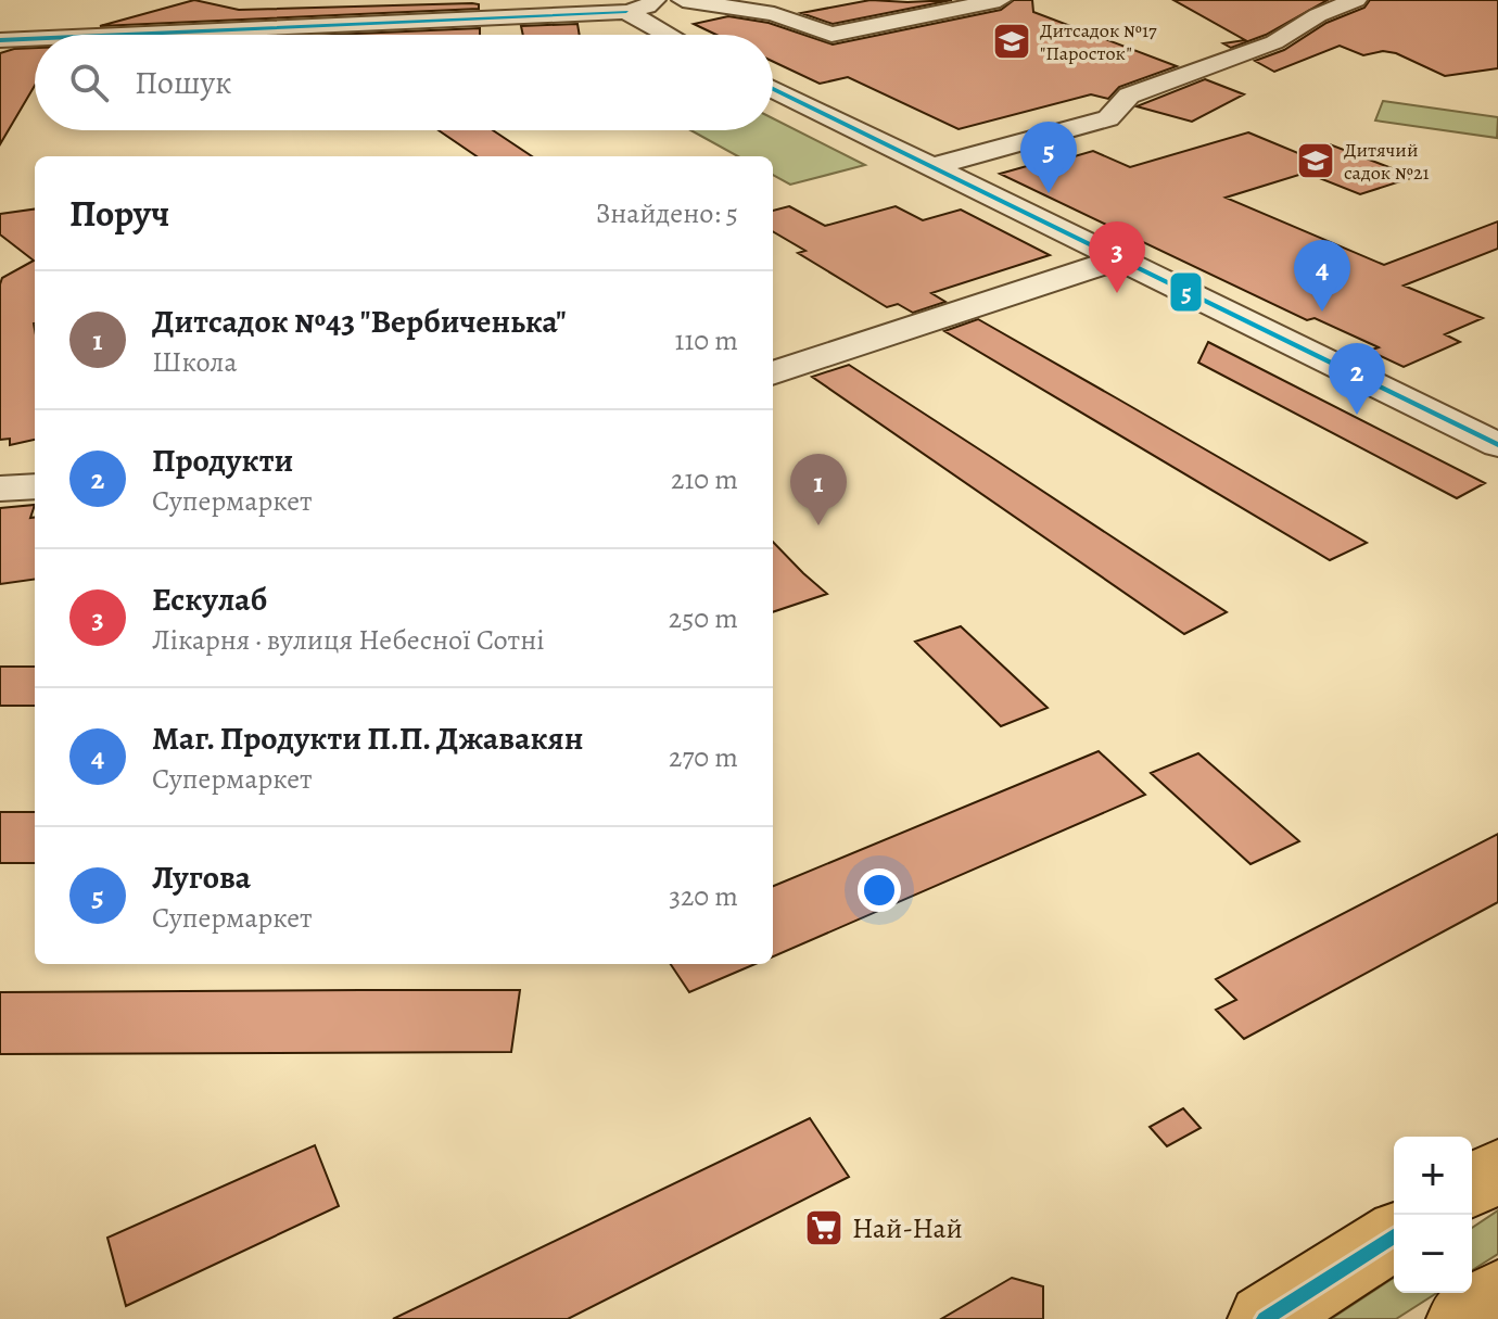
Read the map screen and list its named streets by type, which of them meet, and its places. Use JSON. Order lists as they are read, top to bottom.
{
  "places": {
    "school or university": ["Дитсадок №17 \"Паросток\"", "Дитячий садок №21"],
    "supermarket": ["Най-Най"]
  },
  "lines": ["transit line 5"],
  "page": {
    "search": "Пошук",
    "pins": [
      "5",
      "3",
      "4",
      "2",
      "1"
    ],
    "heading": ["Поруч", "Знайдено: 5"],
    "list": [
      {
        "mark": "1",
        "name": "Дитсадок №43 \"Вербиченька\"",
        "note": "Школа",
        "value": "110 m"
      },
      {
        "mark": "2",
        "name": "Продукти",
        "note": "Супермаркет",
        "value": "210 m"
      },
      {
        "mark": "3",
        "name": "Ескулаб",
        "note": "Лікарня · вулиця Небесної Сотні",
        "value": "250 m"
      },
      {
        "mark": "4",
        "name": "Маг. Продукти П.П. Джавакян",
        "note": "Супермаркет",
        "value": "270 m"
      },
      {
        "mark": "5",
        "name": "Лугова",
        "note": "Супермаркет",
        "value": "320 m"
      }
    ],
    "map_buttons": ["+", "−"]
  }
}
